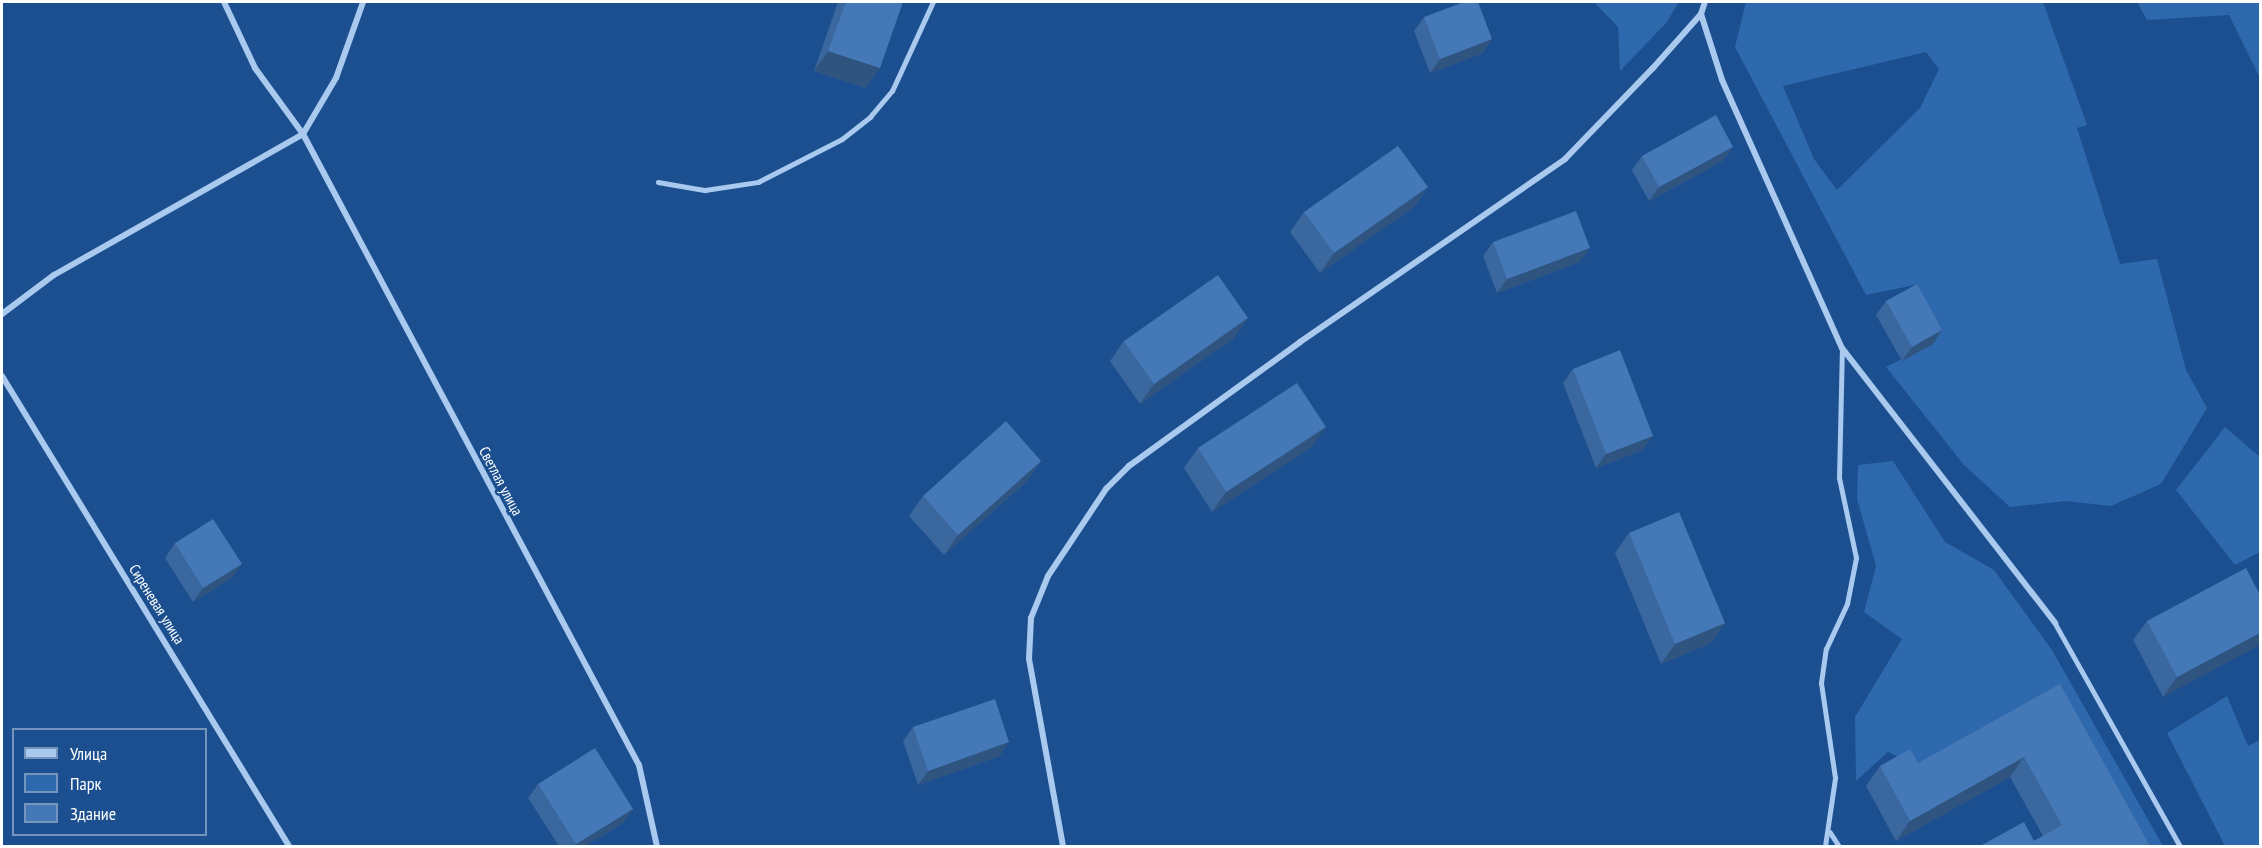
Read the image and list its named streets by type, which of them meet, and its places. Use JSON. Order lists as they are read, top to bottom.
{
  "streets": {
    "street": ["Светлая улица", "Сиреневая улица"]
  },
  "legend": ["Улица", "Парк", "Здание"]
}
